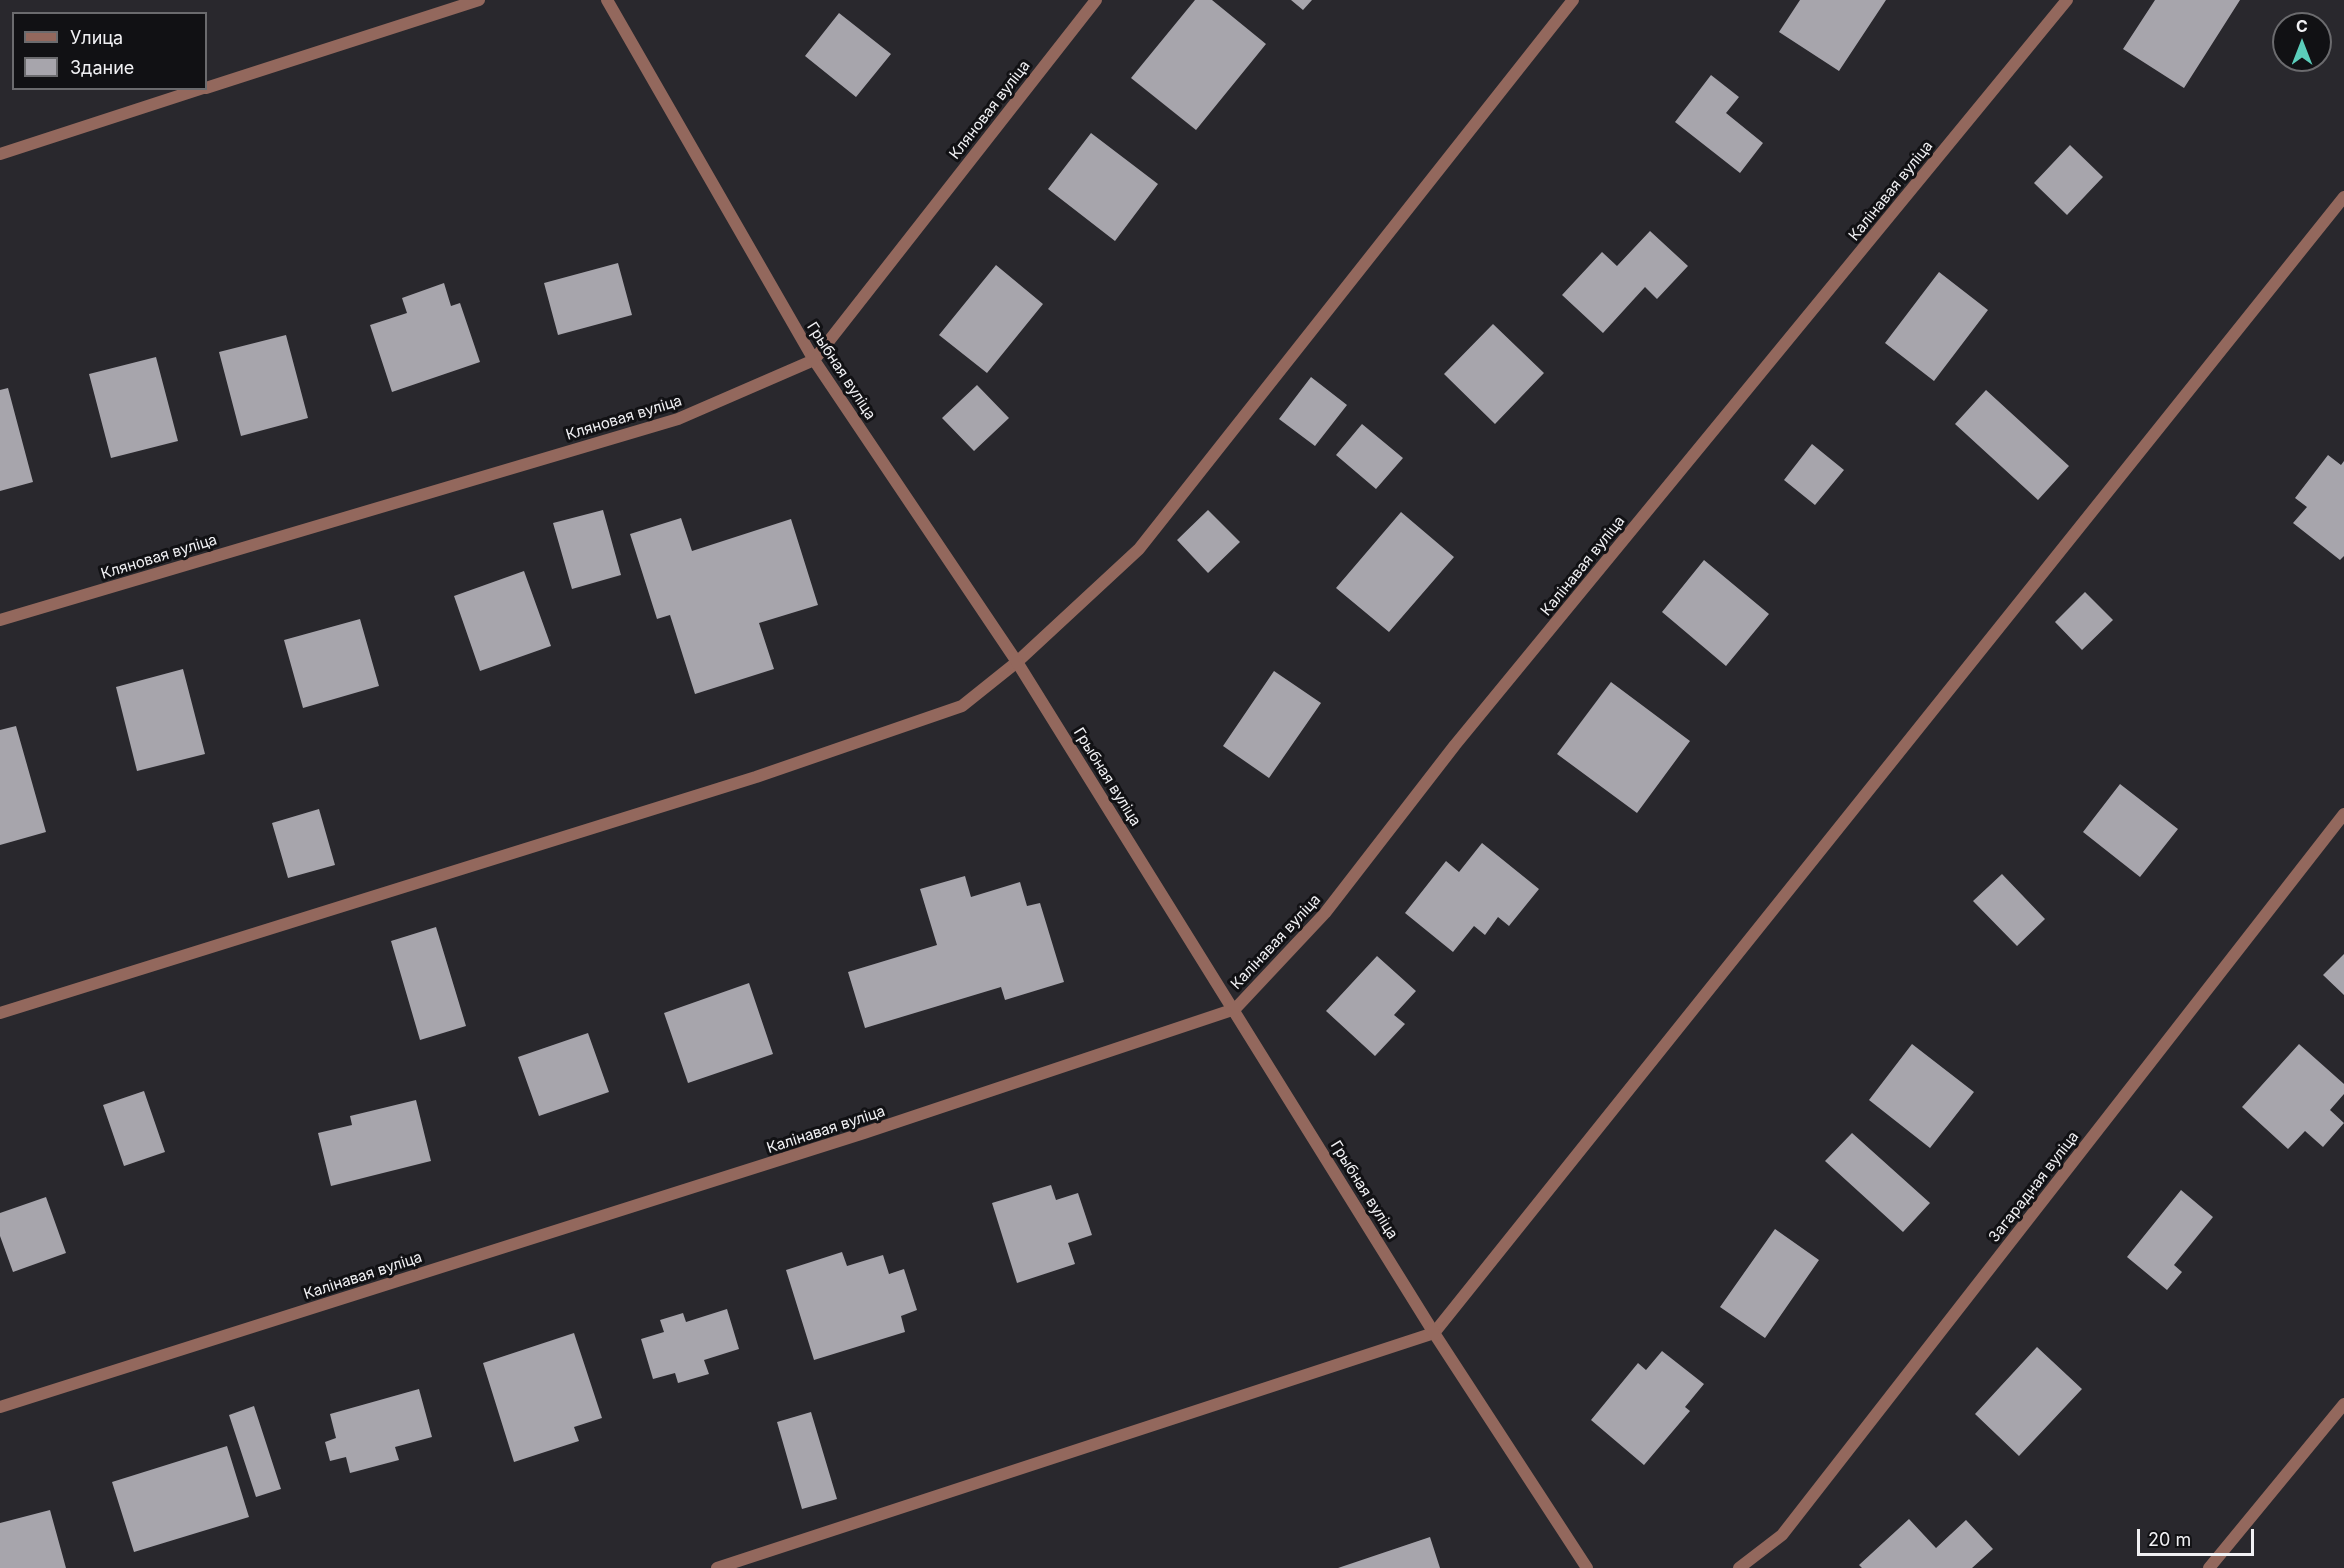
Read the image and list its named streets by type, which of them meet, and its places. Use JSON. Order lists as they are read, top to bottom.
{
  "streets": {
    "street": [
      "Кляновая вуліца",
      "Калінавая вуліца",
      "Грыбная вуліца",
      "Загарадная вуліца"
    ]
  },
  "crossings": [
    ["Кляновая вуліца", "Грыбная вуліца"],
    ["Калінавая вуліца", "Грыбная вуліца"]
  ],
  "legend": ["Улица", "Здание"],
  "scale_bar": "20 m",
  "north": "top"
}
